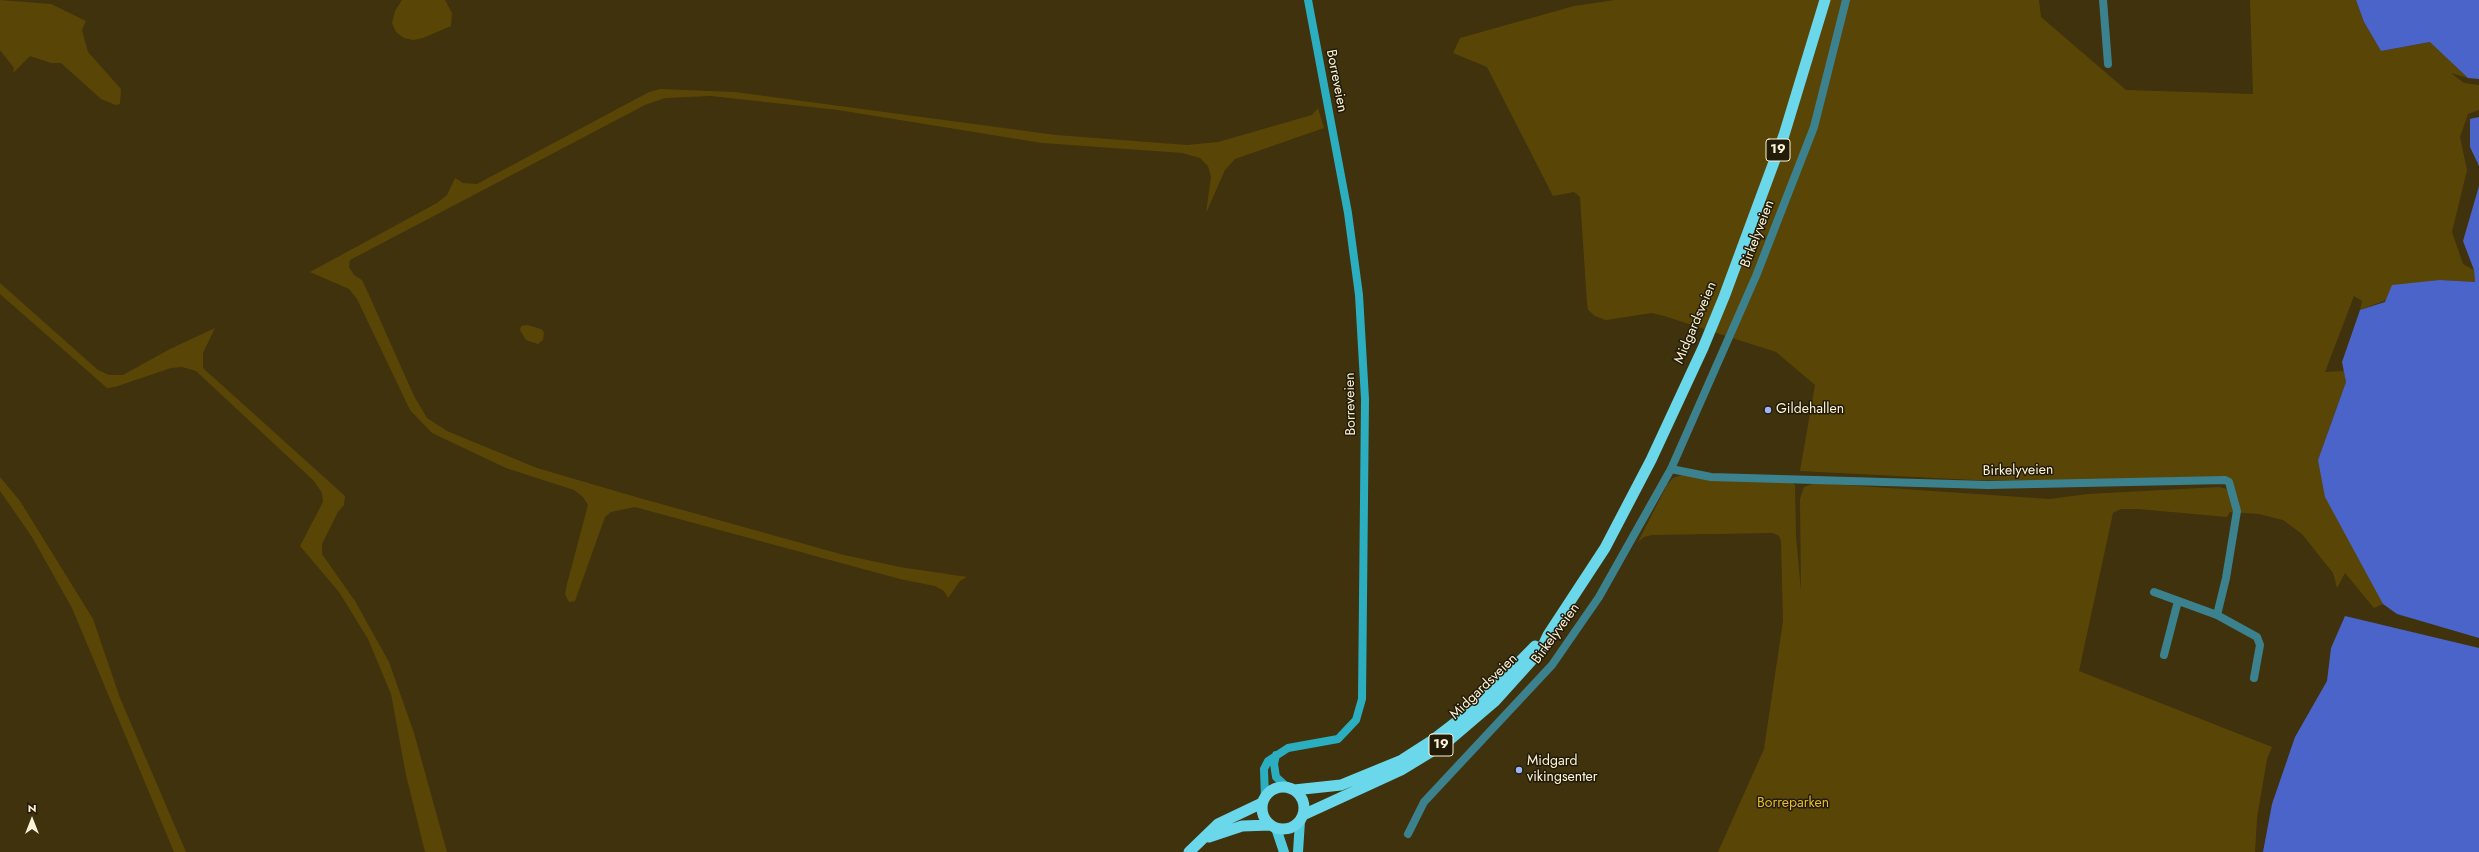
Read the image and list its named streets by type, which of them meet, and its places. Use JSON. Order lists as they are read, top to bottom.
{
  "streets": {
    "highway": ["19", "Midgardsveien"],
    "main road": ["Borreveien"],
    "street": ["Birkelyveien"]
  },
  "crossings": [
    ["Borreveien", "19"],
    ["Borreveien", "Midgardsveien"],
    ["19", "Midgardsveien"]
  ],
  "parks": ["Borreparken"],
  "places": ["Gildehallen", "Midgard vikingsenter"],
  "north": "top"
}
